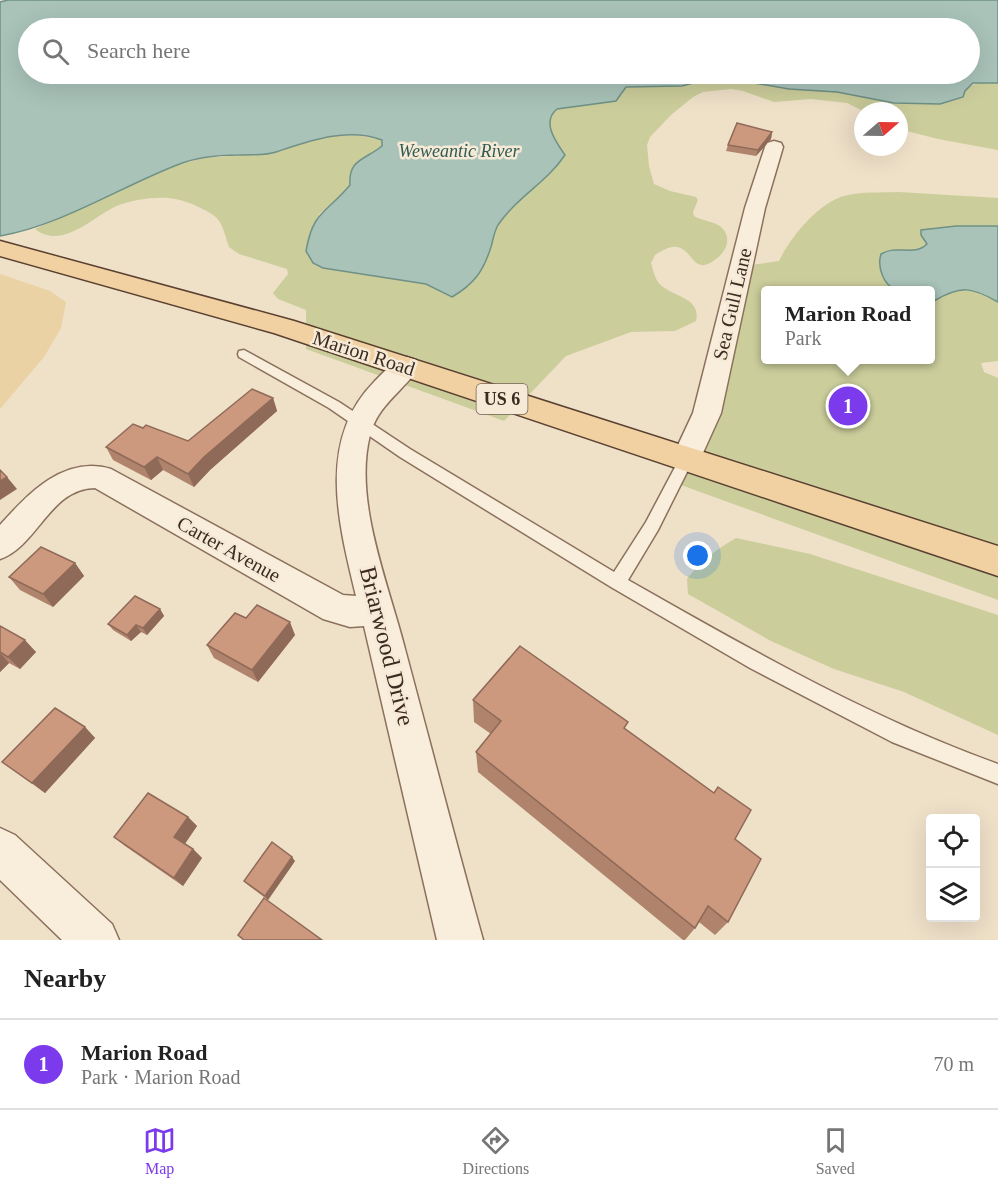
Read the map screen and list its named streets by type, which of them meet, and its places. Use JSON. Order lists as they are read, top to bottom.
{
  "streets": {
    "main road": ["Marion Road", "US 6"],
    "street": ["Sea Gull Lane", "Carter Avenue", "Briarwood Drive"]
  },
  "crossings": [
    ["Sea Gull Lane", "Marion Road"],
    ["Marion Road", "Briarwood Drive"],
    ["Carter Avenue", "Briarwood Drive"]
  ],
  "water": ["Weweantic River"],
  "north": "right",
  "page": {
    "search": "Search here",
    "popup": ["Marion Road", "Park"],
    "pins": "1",
    "heading": "Nearby",
    "list": [
      {
        "mark": "1",
        "name": "Marion Road",
        "note": "Park · Marion Road",
        "value": "70 m"
      }
    ],
    "nav": ["Map", "Directions", "Saved"]
  }
}
